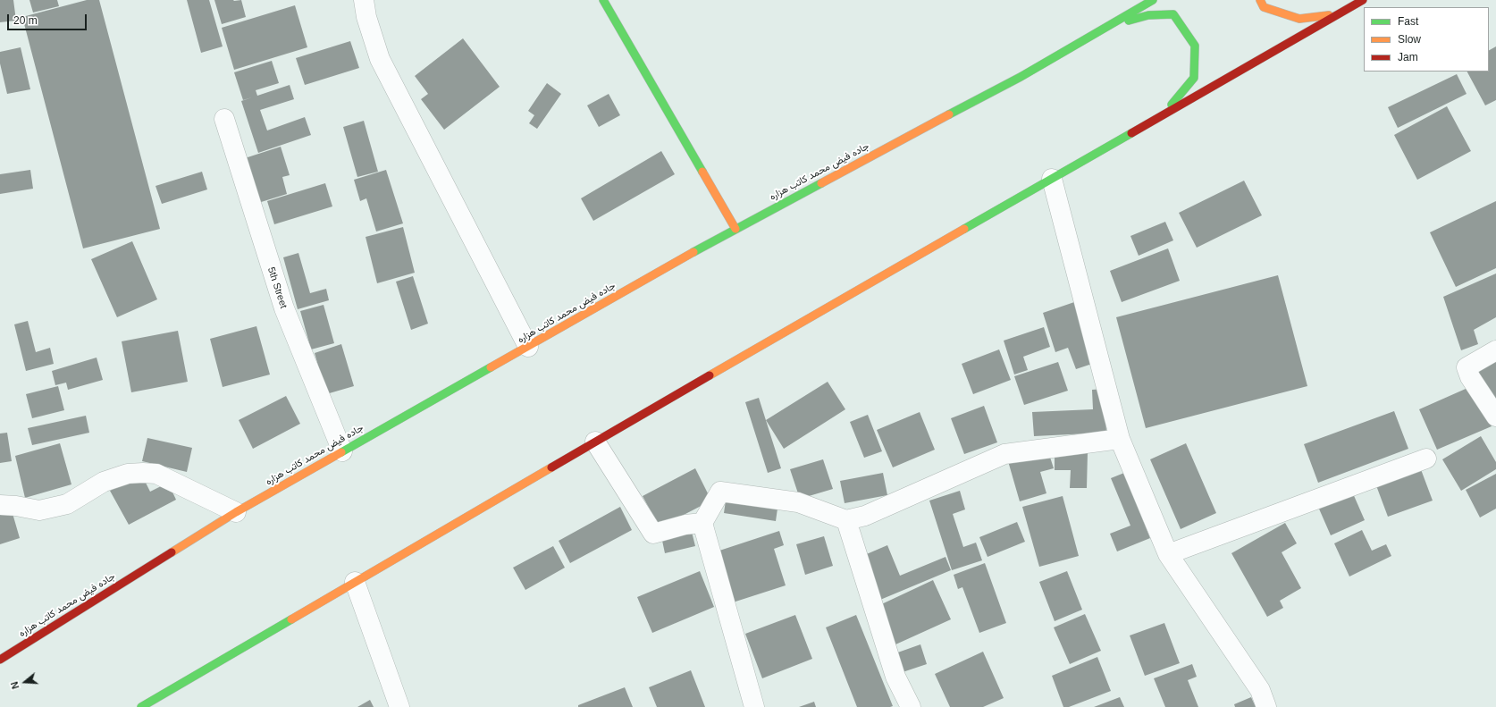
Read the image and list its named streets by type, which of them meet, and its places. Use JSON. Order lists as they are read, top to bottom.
{
  "streets": {
    "main road": ["جاده فیض محمد کاتب هزاره"],
    "street": ["5th Street"]
  },
  "crossings": [
    ["جاده فیض محمد کاتب هزاره", "5th Street"]
  ],
  "legend": ["Fast", "Slow", "Jam"],
  "scale_bar": "20 m",
  "north": "left"
}
